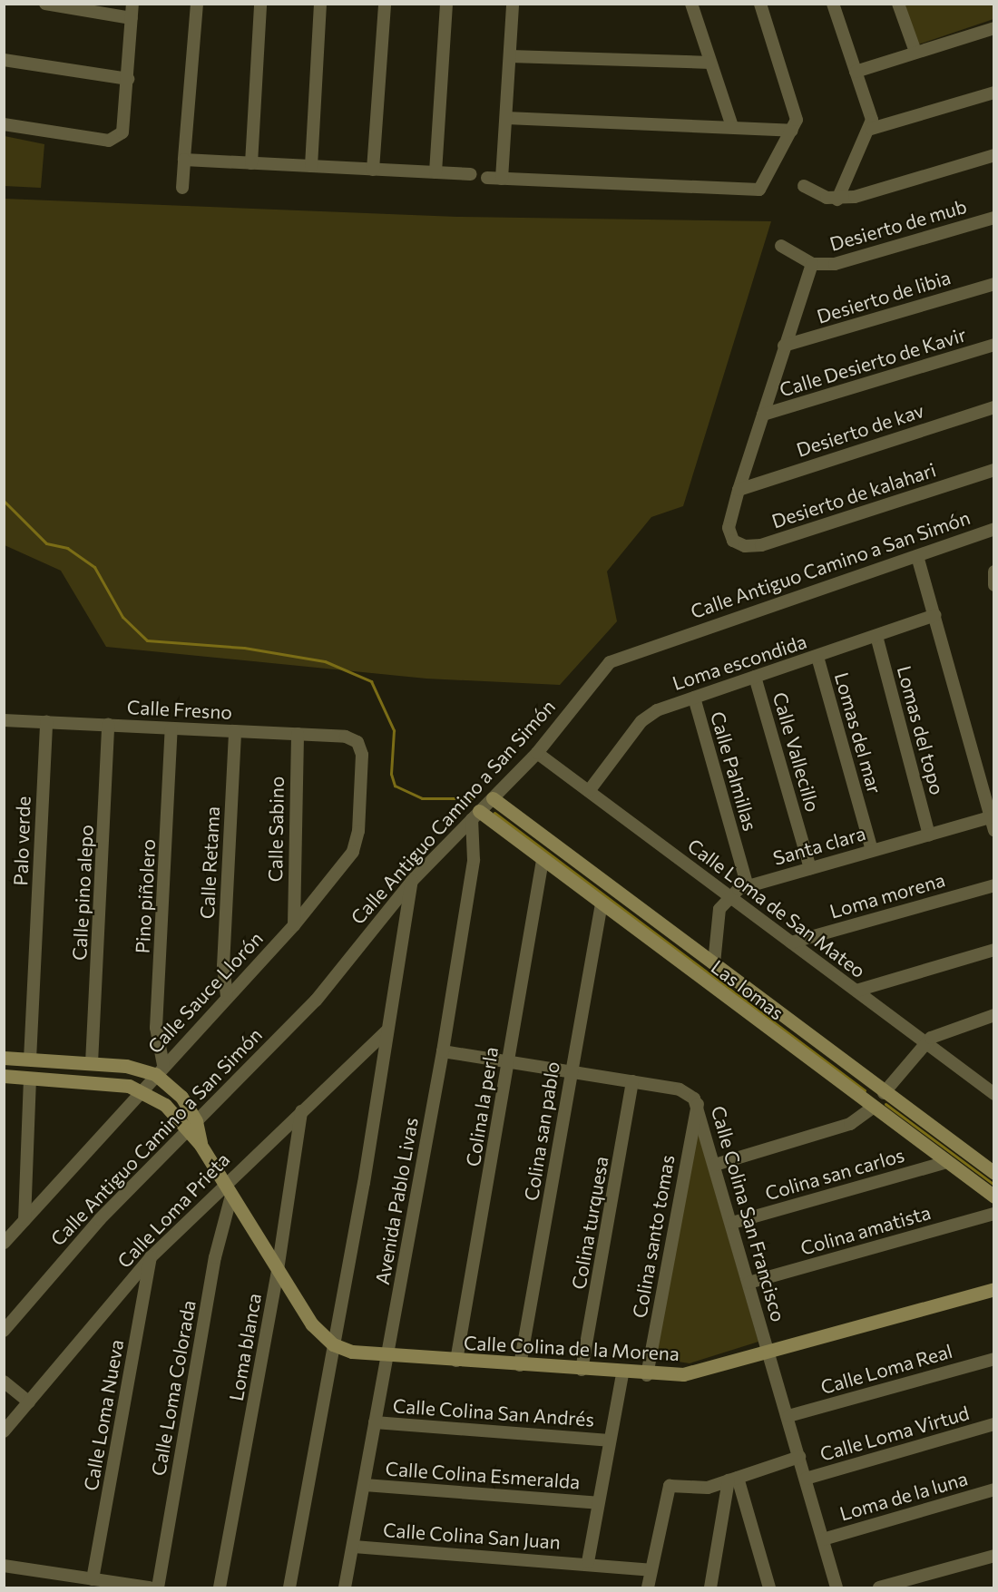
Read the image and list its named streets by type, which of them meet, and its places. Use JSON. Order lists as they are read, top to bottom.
{
  "streets": {
    "street": [
      "Desierto de mub",
      "Desierto de libia",
      "Calle Desierto de Kavir",
      "Desierto de kav",
      "Desierto de kalahari",
      "Calle Antiguo Camino a San Simón",
      "Loma escondida",
      "Calle Fresno",
      "Lomas del topo",
      "Lomas del mar",
      "Calle Vallecillo",
      "Calle Palmillas",
      "Calle Sabino",
      "Palo verde",
      "Santa clara",
      "Calle Retama",
      "Calle pino alepo",
      "Loma morena",
      "Pino piñolero",
      "Calle Loma de San Mateo",
      "Las lomas",
      "Calle Sauce Llorón",
      "Colina la perla",
      "Colina san pablo",
      "Colina san carlos",
      "Avenida Pablo Livas",
      "Calle Loma Prieta",
      "Calle Colina San Francisco",
      "Colina turquesa",
      "Colina amatista",
      "Colina santo tomas",
      "Loma blanca",
      "Calle Colina de la Morena",
      "Calle Loma Real",
      "Calle Loma Colorada",
      "Calle Colina San Andrés",
      "Calle Loma Nueva",
      "Calle Loma Virtud",
      "Calle Colina Esmeralda",
      "Loma de la luna",
      "Calle Colina San Juan"
    ]
  },
  "crossings": [
    ["Desierto de kav", "Desierto de kalahari"],
    ["Calle Antiguo Camino a San Simón", "Calle Loma de San Mateo"],
    ["Calle Antiguo Camino a San Simón", "Las lomas"],
    ["Calle Antiguo Camino a San Simón", "Avenida Pablo Livas"],
    ["Loma escondida", "Lomas del topo"],
    ["Loma escondida", "Lomas del mar"],
    ["Loma escondida", "Calle Vallecillo"],
    ["Loma escondida", "Calle Palmillas"],
    ["Loma escondida", "Calle Loma de San Mateo"],
    ["Calle Fresno", "Calle Sabino"],
    ["Calle Fresno", "Palo verde"],
    ["Calle Fresno", "Calle Retama"],
    ["Calle Fresno", "Calle pino alepo"],
    ["Calle Fresno", "Pino piñolero"],
    ["Calle Fresno", "Calle Sauce Llorón"],
    ["Lomas del topo", "Santa clara"],
    ["Lomas del mar", "Santa clara"],
    ["Calle Vallecillo", "Santa clara"],
    ["Calle Palmillas", "Santa clara"],
    ["Calle Sabino", "Calle Sauce Llorón"],
    ["Santa clara", "Calle Loma de San Mateo"],
    ["Calle Retama", "Calle Sauce Llorón"],
    ["Loma morena", "Calle Loma de San Mateo"],
    ["Pino piñolero", "Calle Sauce Llorón"],
    ["Las lomas", "Colina la perla"],
    ["Las lomas", "Colina san pablo"],
    ["Las lomas", "Colina san carlos"],
    ["Las lomas", "Avenida Pablo Livas"],
    ["Colina la perla", "Calle Colina San Francisco"],
    ["Colina la perla", "Calle Colina de la Morena"],
    ["Colina san pablo", "Calle Colina San Francisco"],
    ["Colina san pablo", "Calle Colina de la Morena"],
    ["Colina san carlos", "Calle Colina San Francisco"],
    ["Avenida Pablo Livas", "Calle Loma Prieta"],
    ["Avenida Pablo Livas", "Calle Colina San Francisco"],
    ["Avenida Pablo Livas", "Calle Colina de la Morena"],
    ["Avenida Pablo Livas", "Calle Colina San Andrés"],
    ["Avenida Pablo Livas", "Calle Colina Esmeralda"],
    ["Avenida Pablo Livas", "Calle Colina San Juan"],
    ["Calle Loma Prieta", "Loma blanca"],
    ["Calle Loma Prieta", "Calle Loma Colorada"],
    ["Calle Loma Prieta", "Calle Loma Nueva"],
    ["Calle Colina San Francisco", "Colina turquesa"],
    ["Calle Colina San Francisco", "Colina amatista"],
    ["Calle Colina San Francisco", "Colina santo tomas"],
    ["Calle Colina San Francisco", "Calle Colina de la Morena"],
    ["Calle Colina San Francisco", "Calle Loma Real"],
    ["Calle Colina San Francisco", "Calle Loma Virtud"],
    ["Calle Colina San Francisco", "Loma de la luna"],
    ["Colina turquesa", "Calle Colina de la Morena"],
    ["Colina santo tomas", "Calle Colina de la Morena"]
  ]
}
